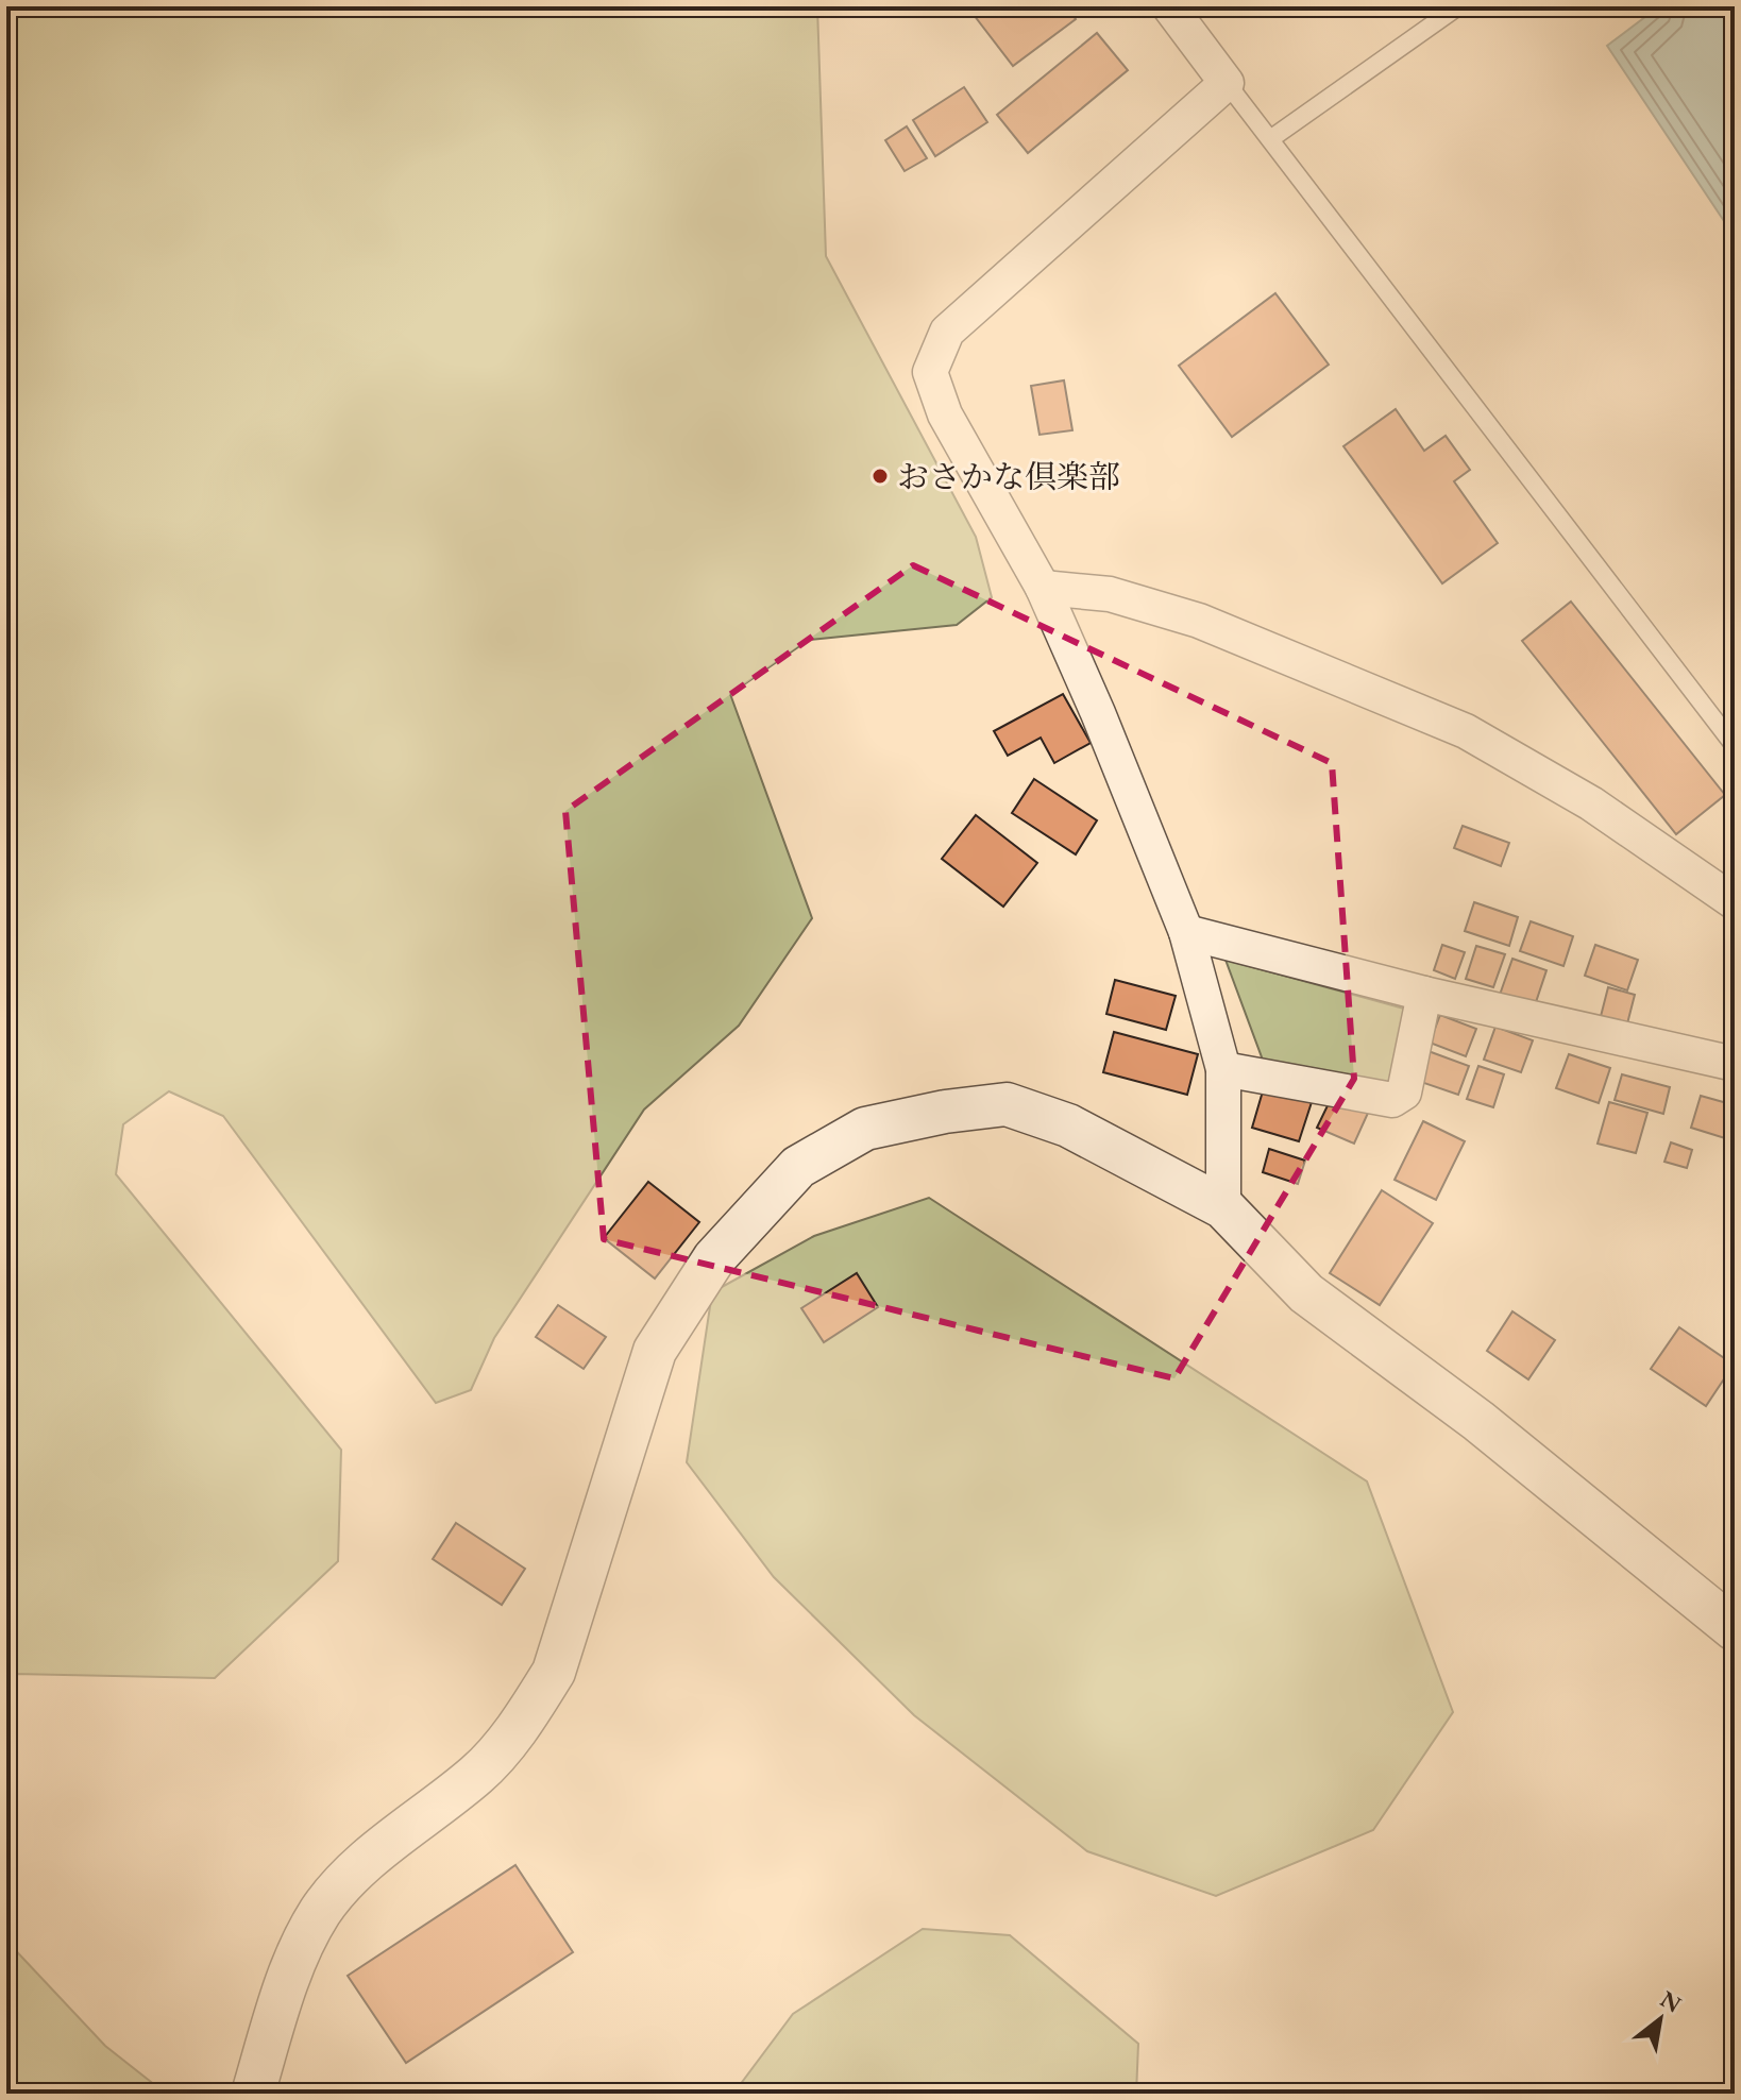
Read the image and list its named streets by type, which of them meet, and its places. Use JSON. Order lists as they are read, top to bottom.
{
  "places": ["おさかな倶楽部"],
  "north": "top right"
}
